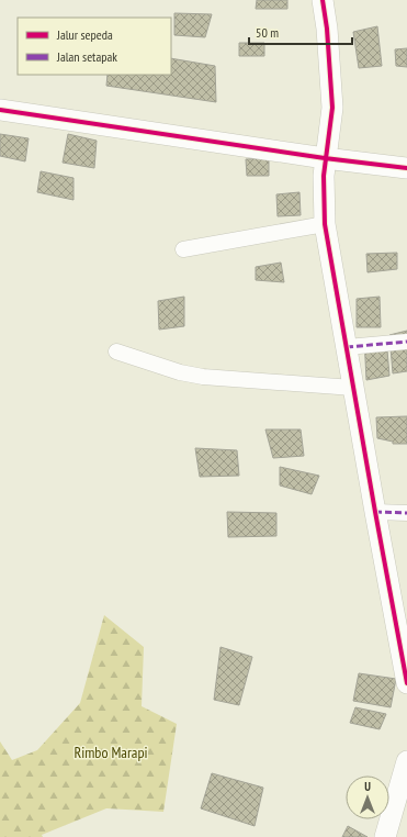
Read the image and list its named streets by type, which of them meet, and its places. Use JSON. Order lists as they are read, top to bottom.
{
  "parks": ["Rimbo Marapi"],
  "legend": ["Jalur sepeda", "Jalan setapak"],
  "scale_bar": "50 m",
  "north": "top"
}
